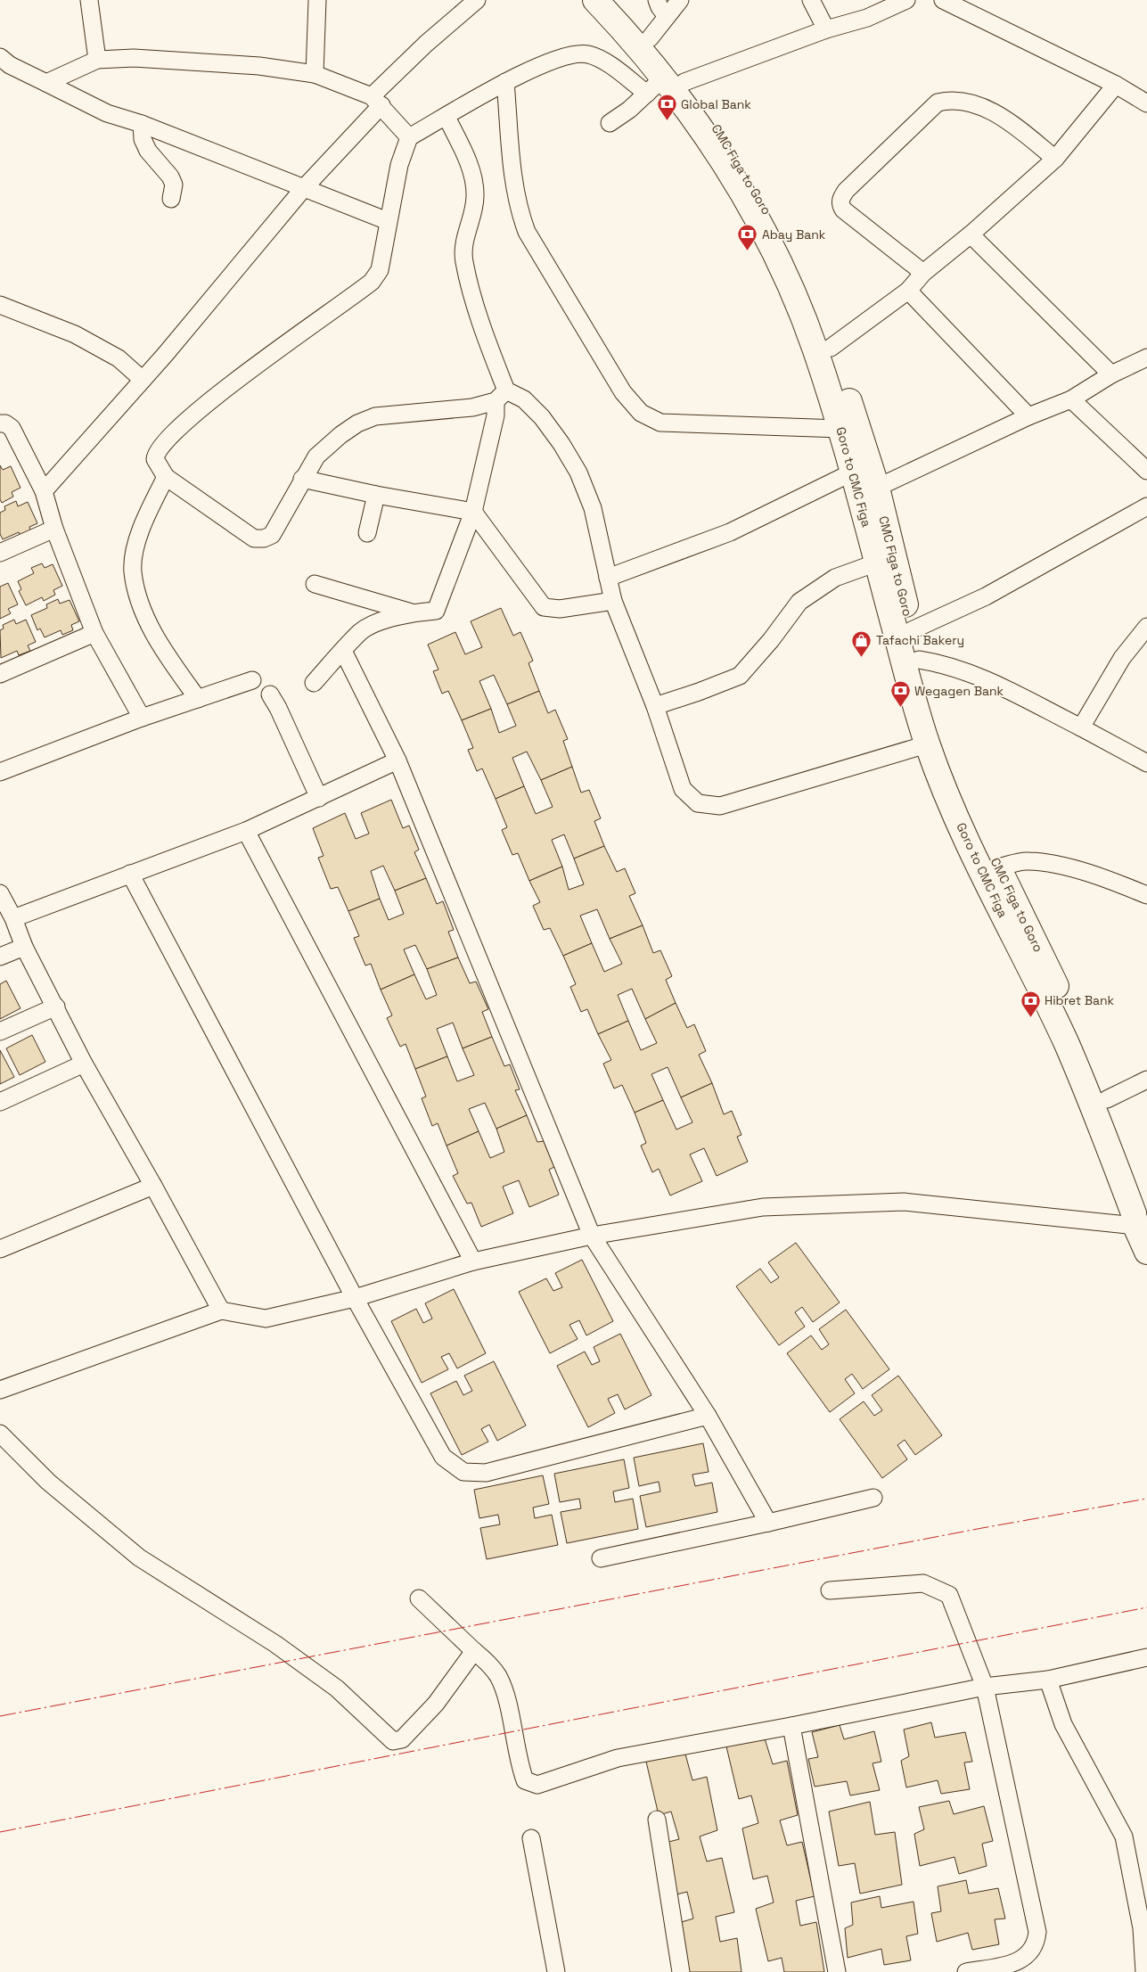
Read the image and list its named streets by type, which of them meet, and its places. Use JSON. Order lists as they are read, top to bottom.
{
  "streets": {
    "main road": ["CMC Figa to Goro", "Goro to CMC Figa"]
  },
  "crossings": [
    ["CMC Figa to Goro", "Goro to CMC Figa"]
  ],
  "places": {
    "bank": [
      "Global Bank",
      "Abay Bank",
      "Wegagen Bank",
      "Hibret Bank"
    ],
    "shop": ["Tafachi Bakery"]
  }
}
